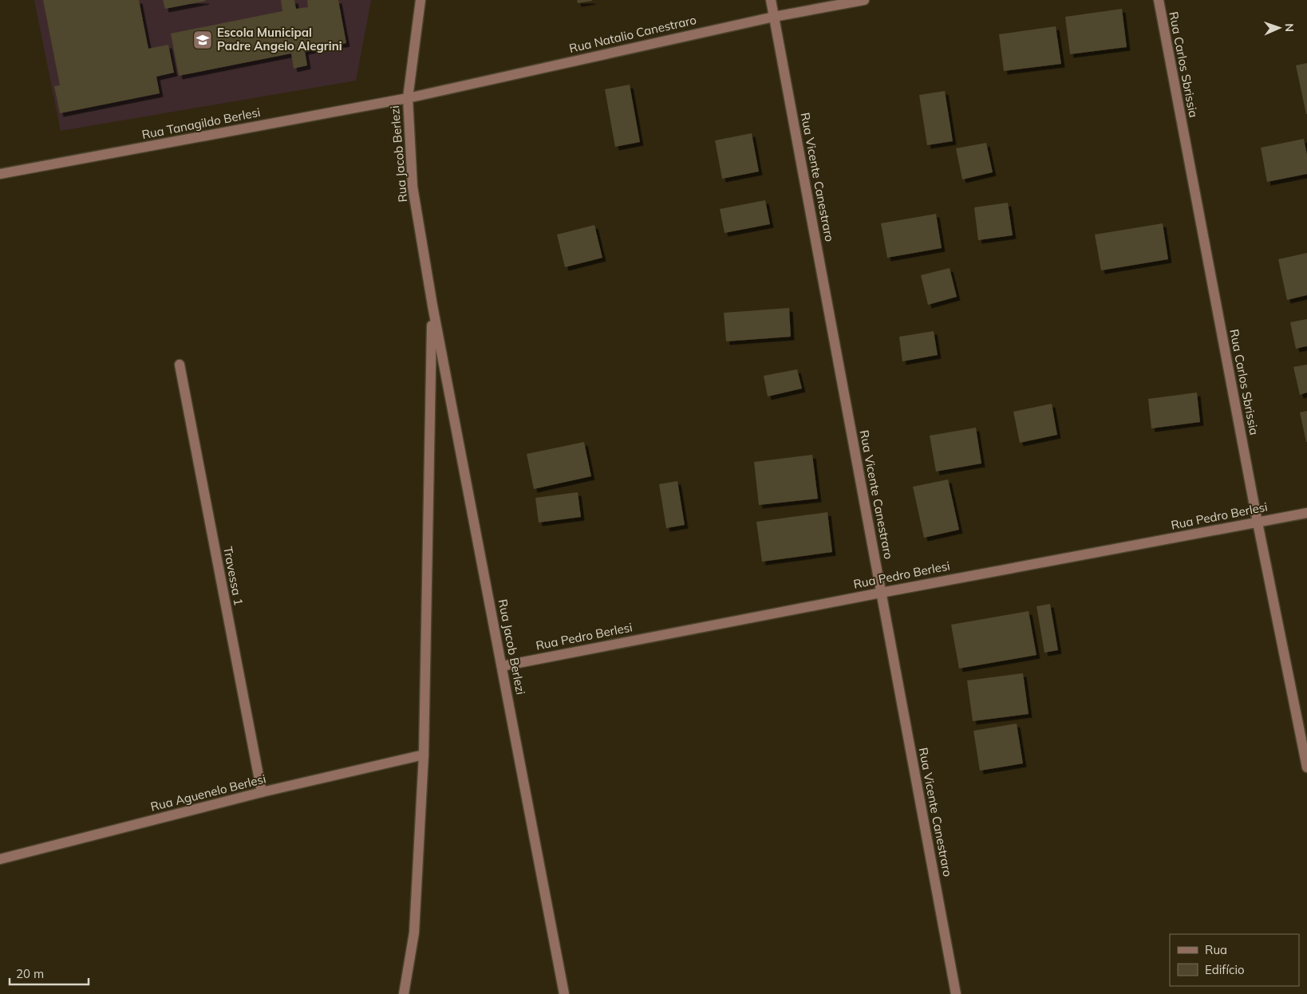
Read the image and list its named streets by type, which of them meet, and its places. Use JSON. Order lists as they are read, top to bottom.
{
  "streets": {
    "street": [
      "Rua Natalio Canestraro",
      "Rua Carlos Sbrissia",
      "Rua Tanagildo Berlesi",
      "Rua Jacob Berlezi",
      "Rua Vicente Canestraro",
      "Rua Pedro Berlesi",
      "Travessa 1",
      "Rua Aguenelo Berlesi"
    ]
  },
  "crossings": [
    ["Rua Natalio Canestraro", "Rua Tanagildo Berlesi"],
    ["Rua Natalio Canestraro", "Rua Jacob Berlezi"],
    ["Rua Natalio Canestraro", "Rua Vicente Canestraro"],
    ["Rua Carlos Sbrissia", "Rua Pedro Berlesi"],
    ["Rua Tanagildo Berlesi", "Rua Jacob Berlezi"],
    ["Rua Jacob Berlezi", "Rua Pedro Berlesi"],
    ["Rua Jacob Berlezi", "Rua Aguenelo Berlesi"],
    ["Rua Vicente Canestraro", "Rua Pedro Berlesi"],
    ["Travessa 1", "Rua Aguenelo Berlesi"]
  ],
  "places": {
    "school or university": ["Escola Municipal Padre Angelo Alegrini"]
  },
  "legend": ["Rua", "Edifício"],
  "scale_bar": "20 m",
  "north": "right"
}
